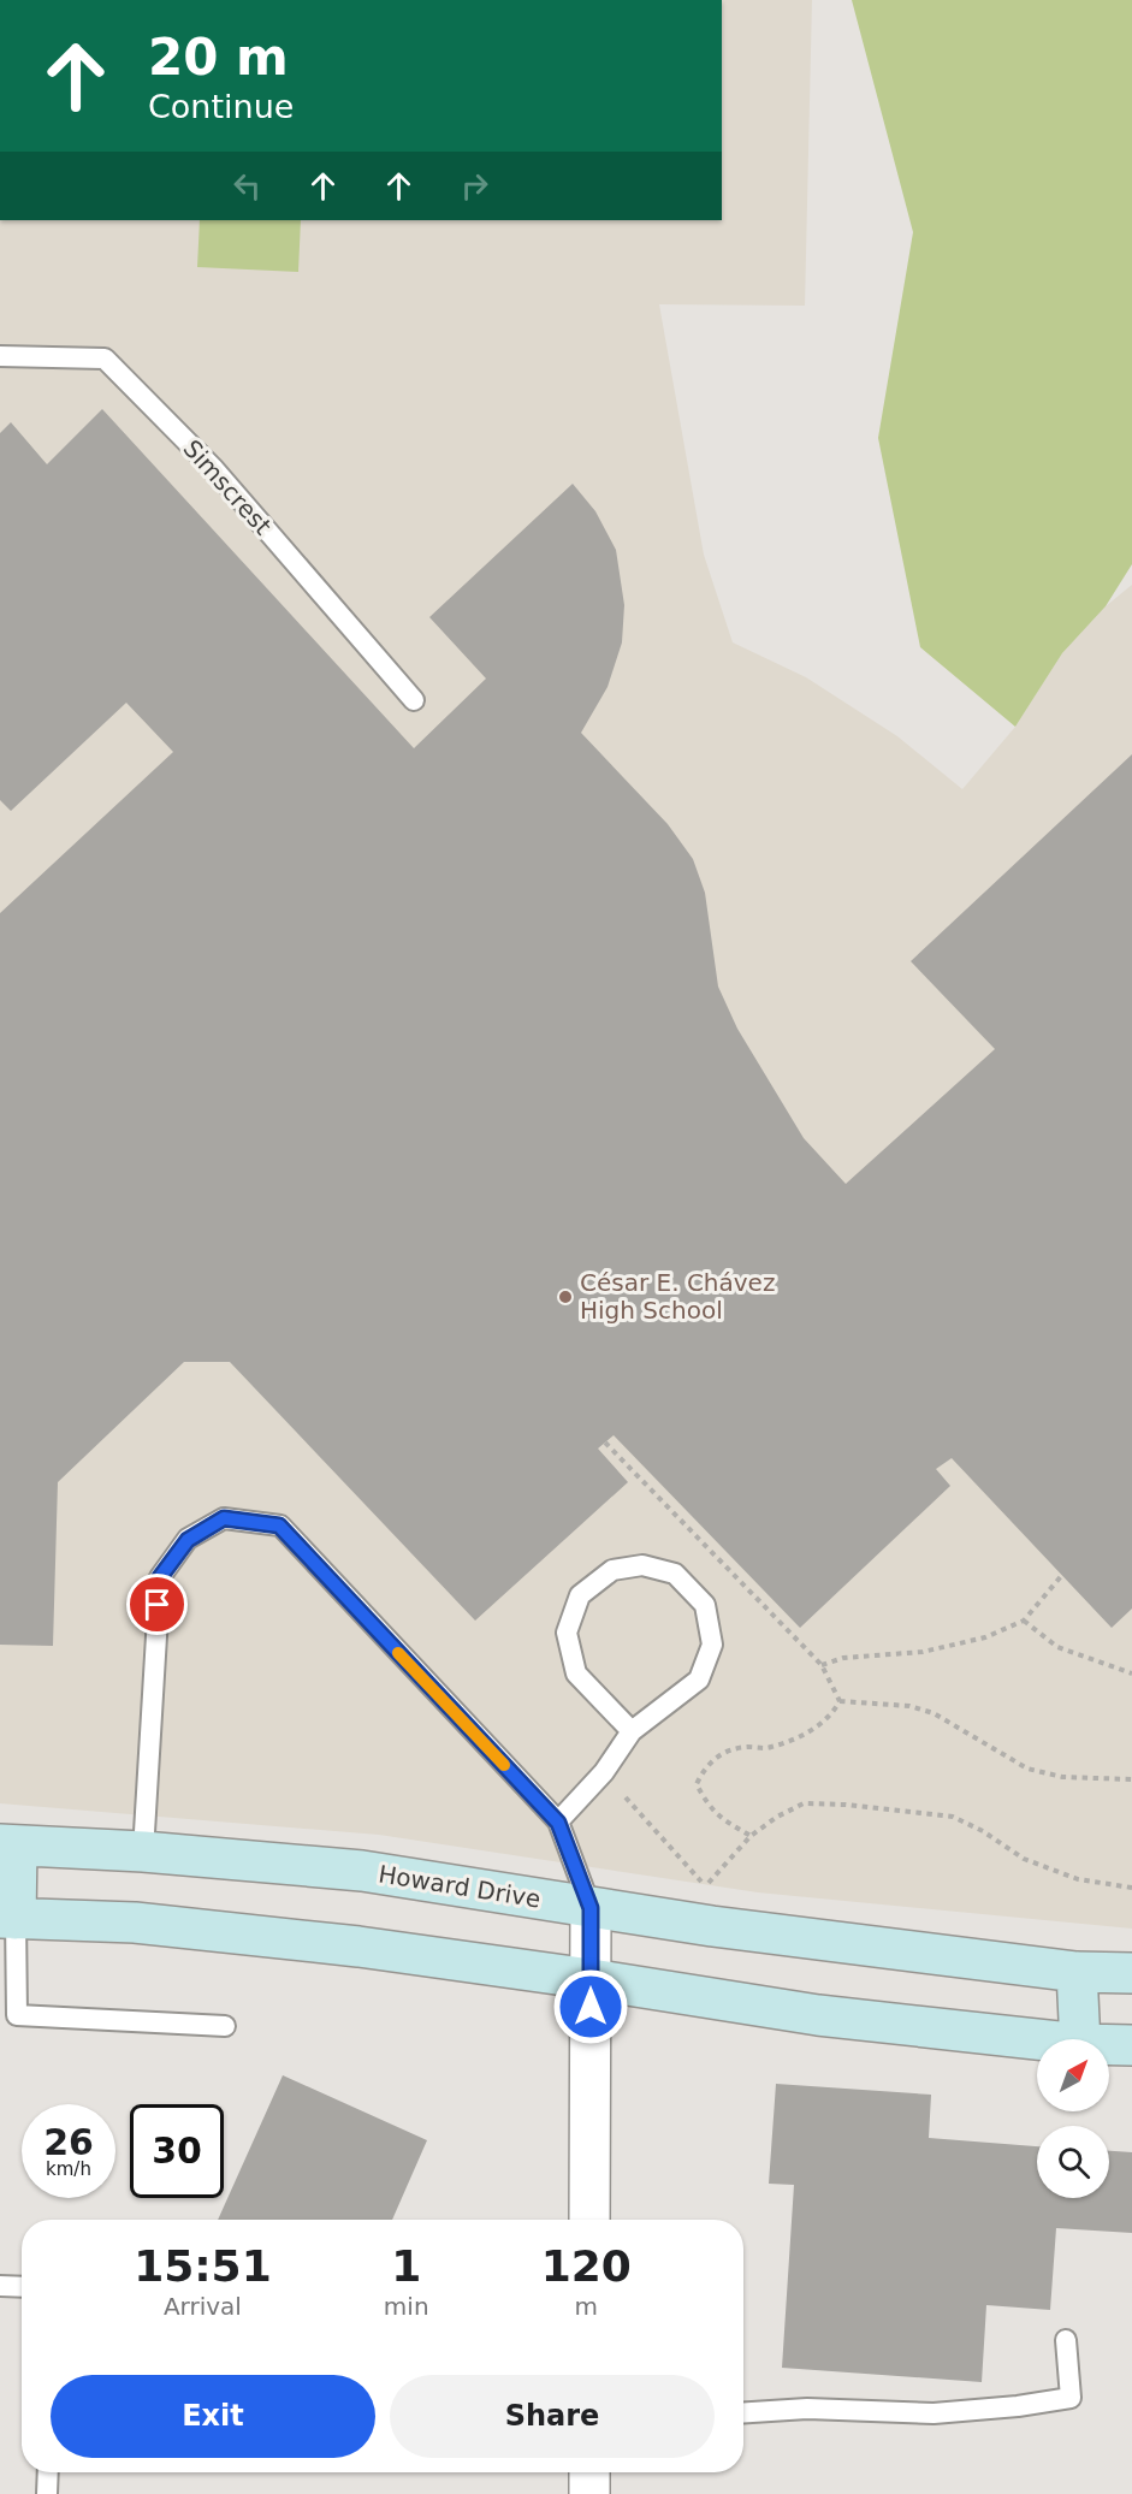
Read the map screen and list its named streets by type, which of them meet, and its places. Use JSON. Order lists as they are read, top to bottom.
{
  "streets": {
    "main road": ["Howard Drive"],
    "lane": ["Simscrest"]
  },
  "places": ["César E. Chávez High School"],
  "north": "top right",
  "page": {
    "turn": ["20 m", "Continue"],
    "speed": "26 km/h",
    "limit": "30",
    "eta": [
      "15:51",
      "Arrival",
      "1",
      "min",
      "120",
      "m"
    ],
    "buttons": ["Exit", "Share"]
  }
}
